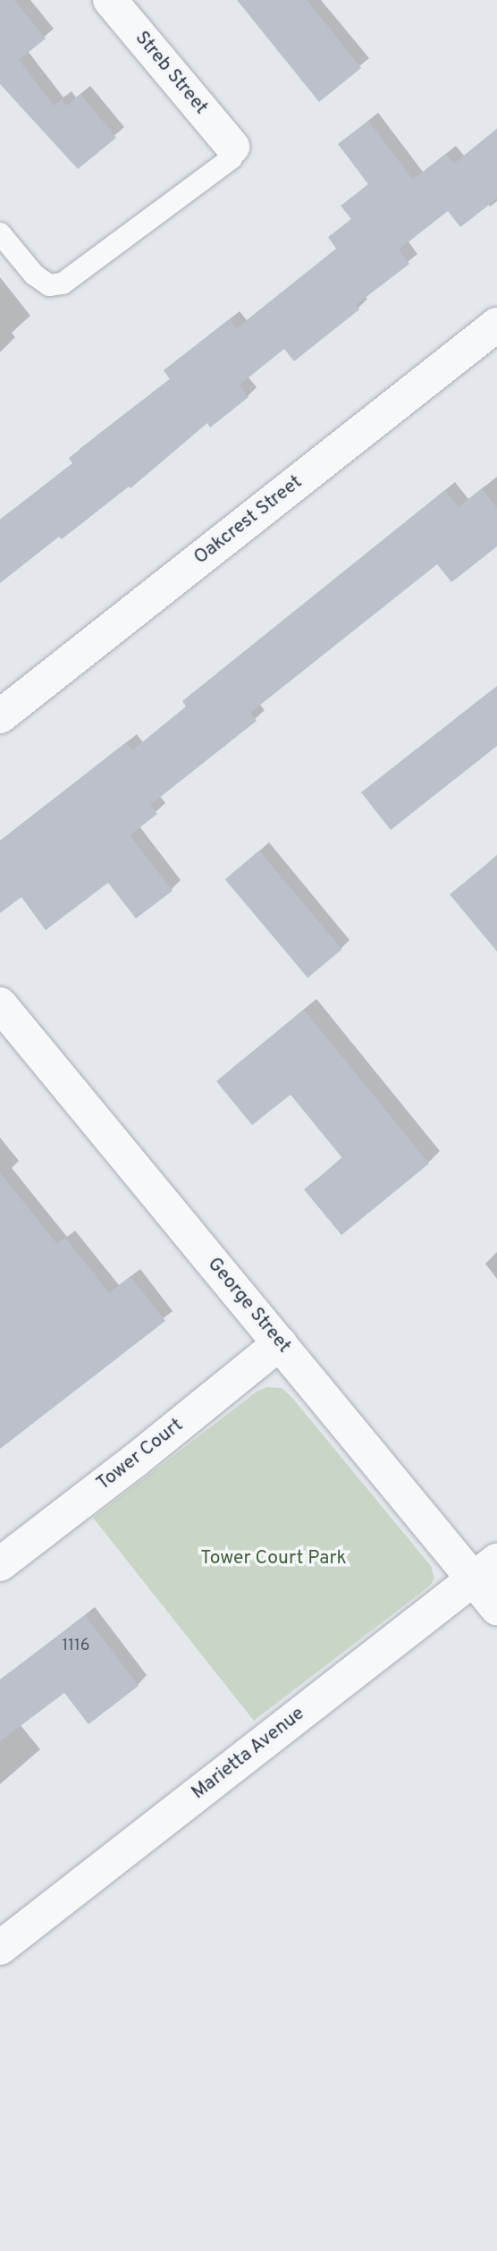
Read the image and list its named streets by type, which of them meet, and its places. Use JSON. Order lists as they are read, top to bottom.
{
  "streets": {
    "street": [
      "Streb Street",
      "Oakcrest Street",
      "George Street",
      "Tower Court",
      "Marietta Avenue"
    ]
  },
  "crossings": [
    ["George Street", "Tower Court"],
    ["George Street", "Marietta Avenue"]
  ],
  "parks": ["Tower Court Park"],
  "house_numbers": ["1116"]
}
